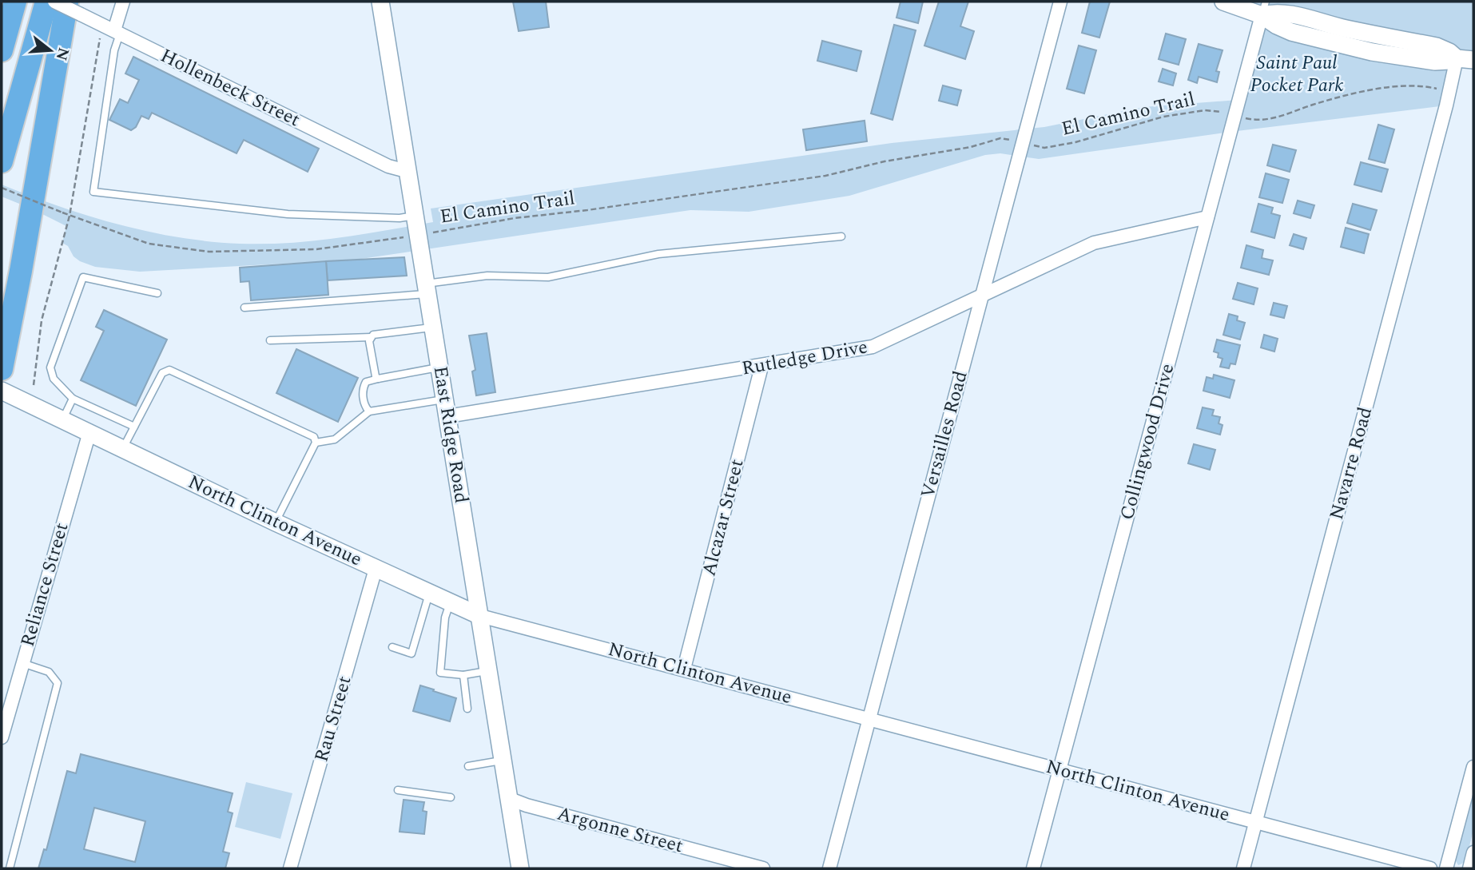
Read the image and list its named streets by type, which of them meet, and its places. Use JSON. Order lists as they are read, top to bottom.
{
  "streets": {
    "main road": ["East Ridge Road", "North Clinton Avenue"],
    "street": [
      "Hollenbeck Street",
      "Rutledge Drive",
      "Versailles Road",
      "Collingwood Drive",
      "Navarre Road",
      "Alcazar Street",
      "Reliance Street",
      "Rau Street",
      "Argonne Street"
    ],
    "path": ["El Camino Trail"]
  },
  "crossings": [
    ["Hollenbeck Street", "East Ridge Road"],
    ["El Camino Trail", "Versailles Road"],
    ["El Camino Trail", "Collingwood Drive"],
    ["Rutledge Drive", "East Ridge Road"],
    ["Rutledge Drive", "Versailles Road"],
    ["Rutledge Drive", "Collingwood Drive"],
    ["Rutledge Drive", "Alcazar Street"],
    ["East Ridge Road", "North Clinton Avenue"],
    ["East Ridge Road", "Argonne Street"],
    ["Versailles Road", "North Clinton Avenue"],
    ["Collingwood Drive", "North Clinton Avenue"],
    ["Navarre Road", "North Clinton Avenue"],
    ["Alcazar Street", "North Clinton Avenue"],
    ["North Clinton Avenue", "Reliance Street"],
    ["North Clinton Avenue", "Rau Street"]
  ],
  "parks": ["Saint Paul Pocket Park"],
  "north": "right"
}
